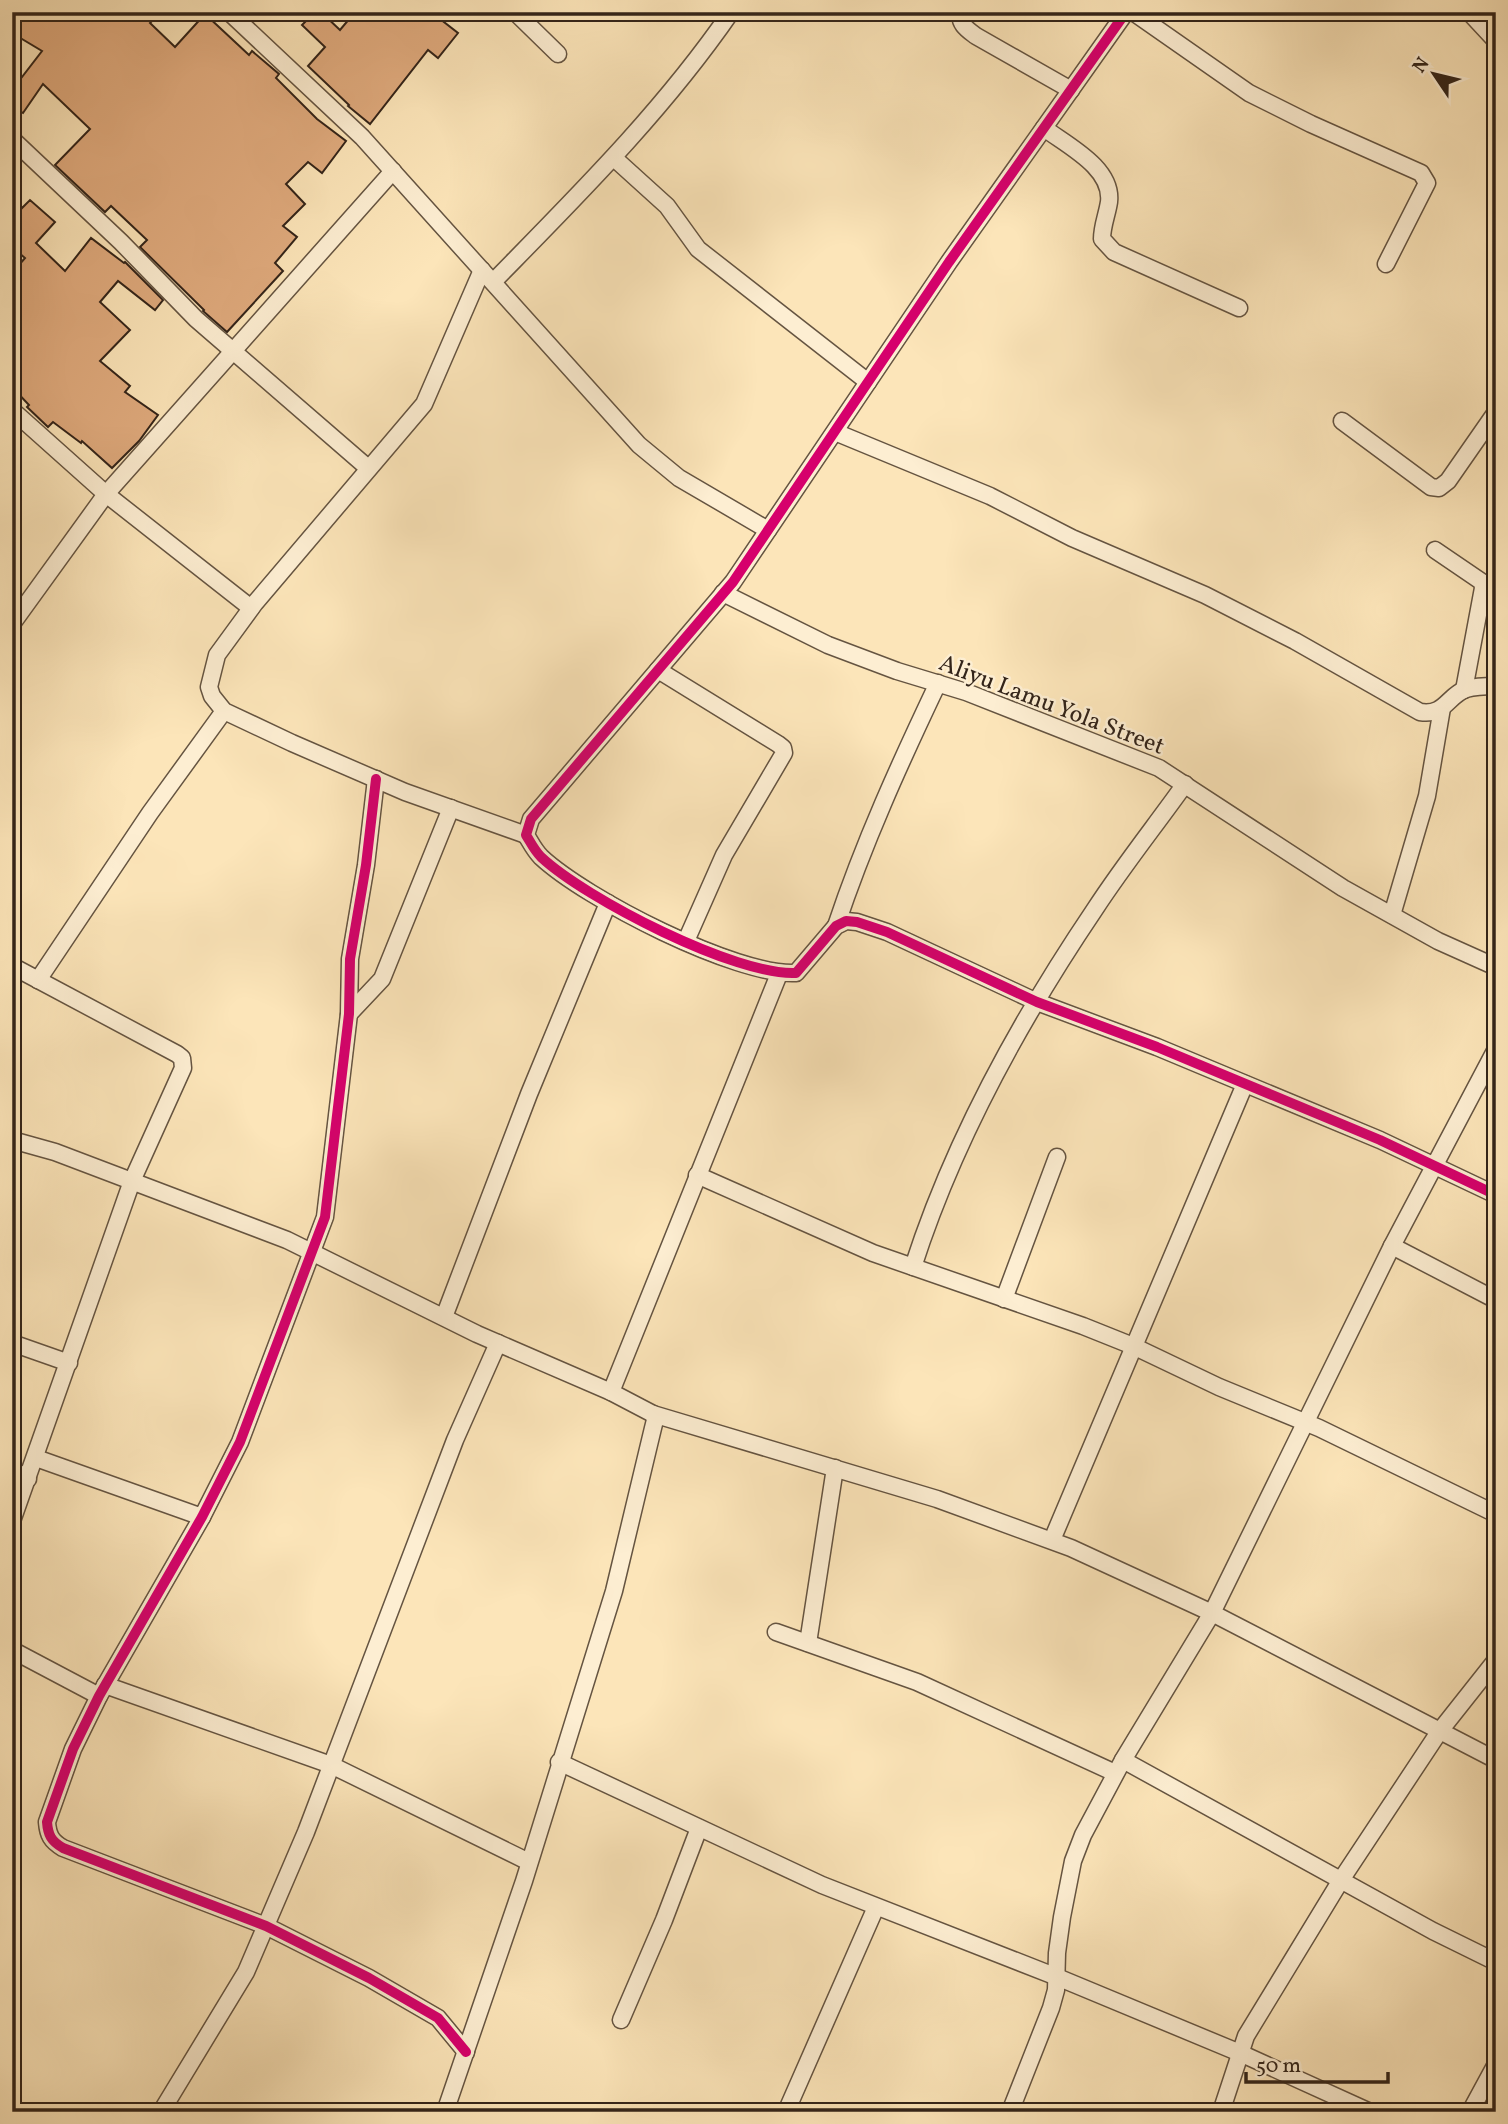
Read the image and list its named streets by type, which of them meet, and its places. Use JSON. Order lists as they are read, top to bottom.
{
  "streets": {
    "street": ["Aliyu Lamu Yola Street"]
  },
  "scale_bar": "50 m",
  "north": "top left"
}
